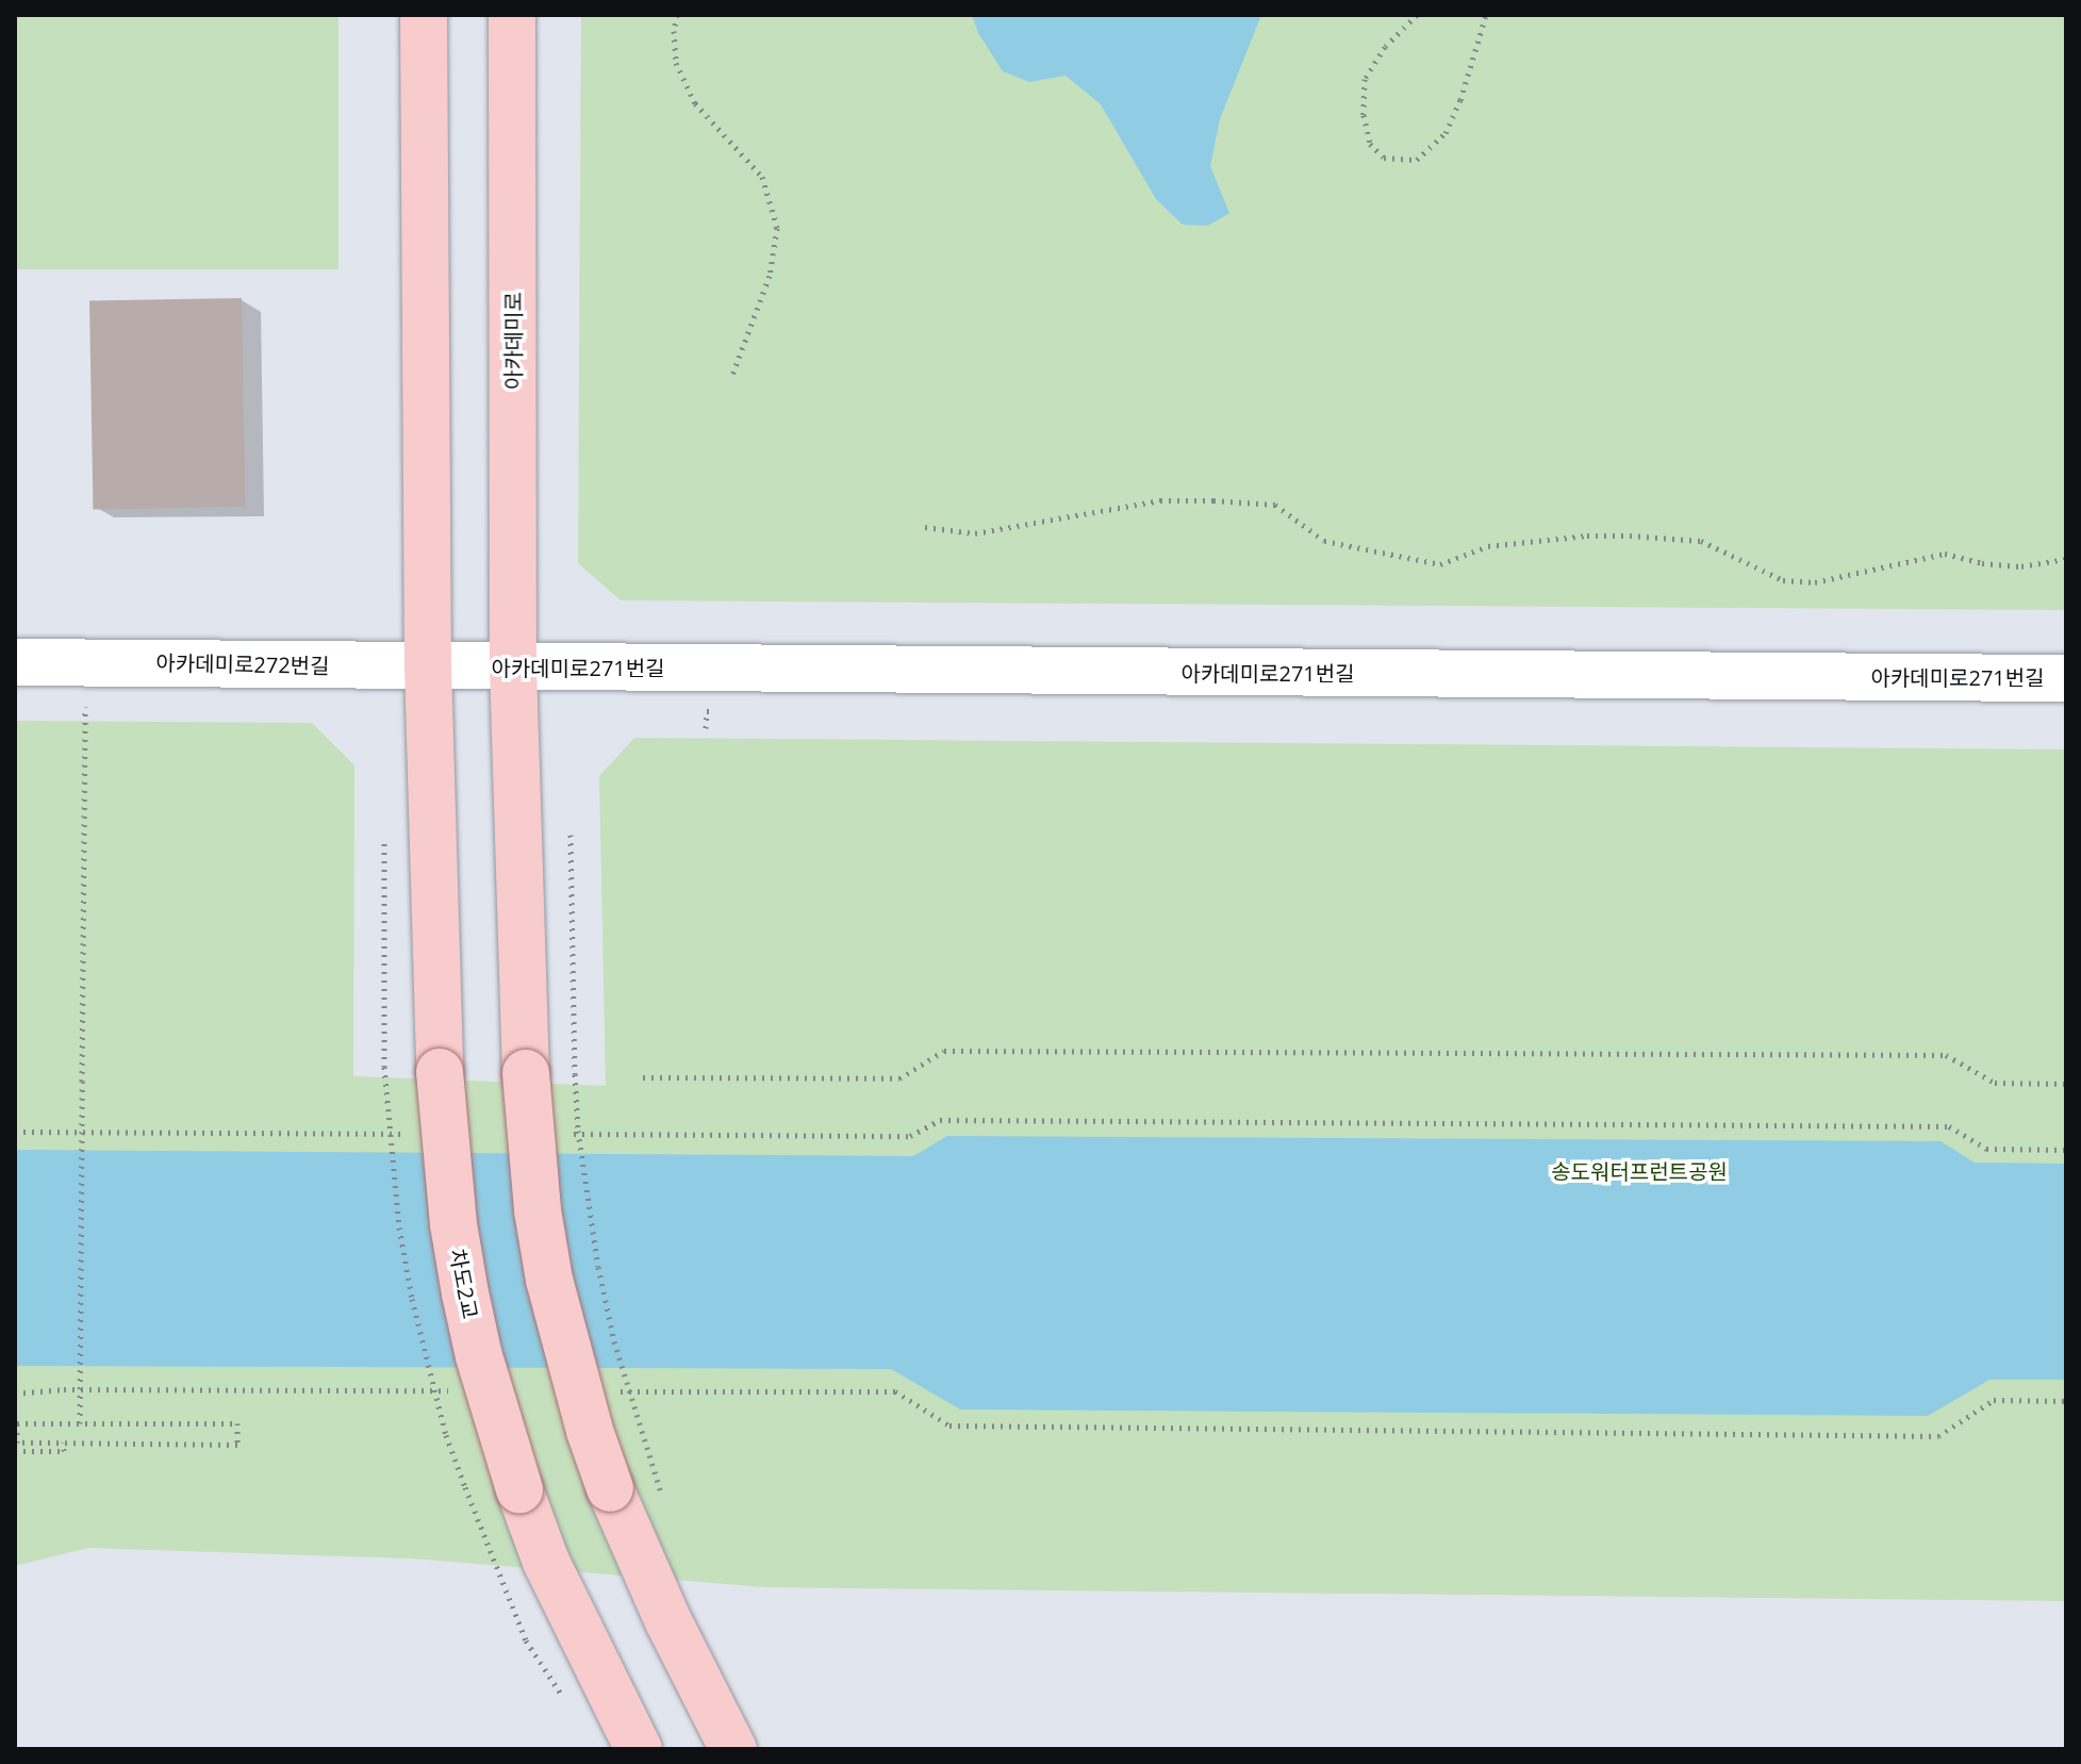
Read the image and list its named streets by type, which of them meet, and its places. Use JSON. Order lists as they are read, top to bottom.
{
  "streets": {
    "main road": ["아카데미로", "차도2교"],
    "street": ["아카데미로272번길", "아카데미로271번길"]
  },
  "crossings": [
    ["아카데미로", "아카데미로272번길"],
    ["아카데미로", "아카데미로271번길"],
    ["아카데미로", "차도2교"],
    ["아카데미로272번길", "아카데미로271번길"],
    ["아카데미로272번길", "차도2교"],
    ["아카데미로271번길", "차도2교"]
  ],
  "parks": ["송도워터프런트공원"]
}
